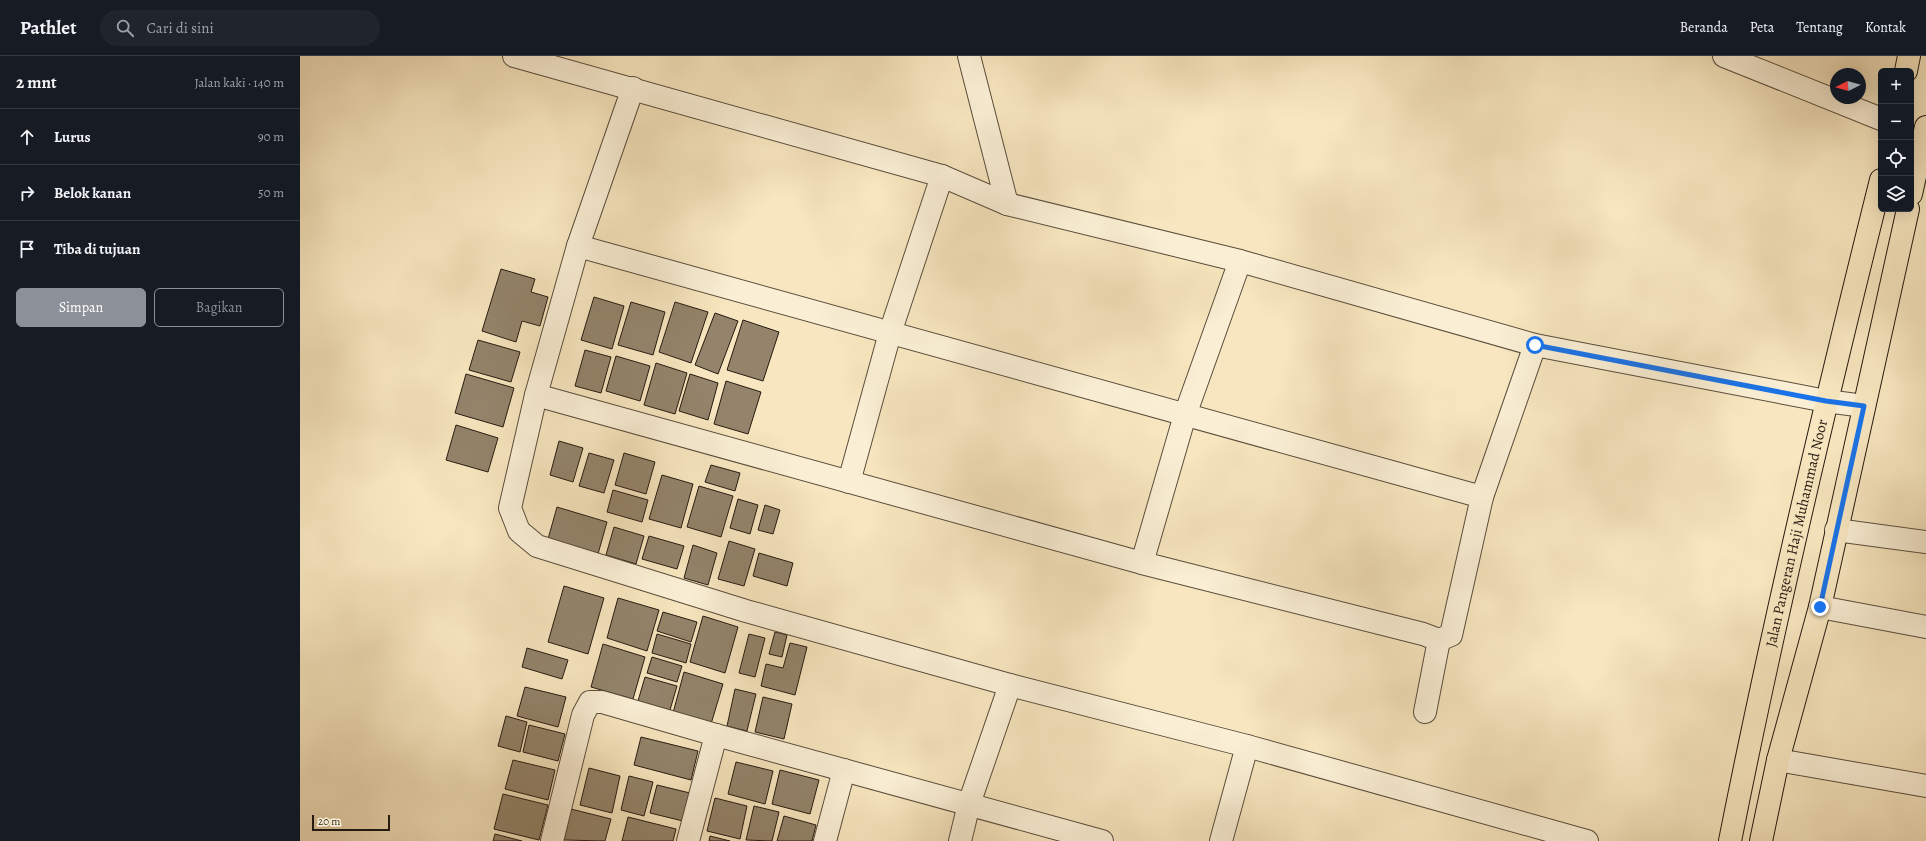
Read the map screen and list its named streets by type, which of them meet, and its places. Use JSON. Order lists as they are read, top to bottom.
{
  "streets": {
    "main road": ["Jalan Pangeran Haji Muhammad Noor"]
  },
  "scale_bar": "20 m",
  "north": "left",
  "page": {
    "header": "Pathlet",
    "search": "Cari di sini",
    "nav": [
      "Beranda",
      "Peta",
      "Tentang",
      "Kontak"
    ],
    "heading": ["2 mnt", "Jalan kaki · 140 m"],
    "map_buttons": ["+", "−"],
    "list": [
      ["Lurus", "90 m"],
      ["Belok kanan", "50 m"],
      "Tiba di tujuan"
    ],
    "buttons": ["Simpan", "Bagikan"],
    "scale": "20 m"
  }
}
